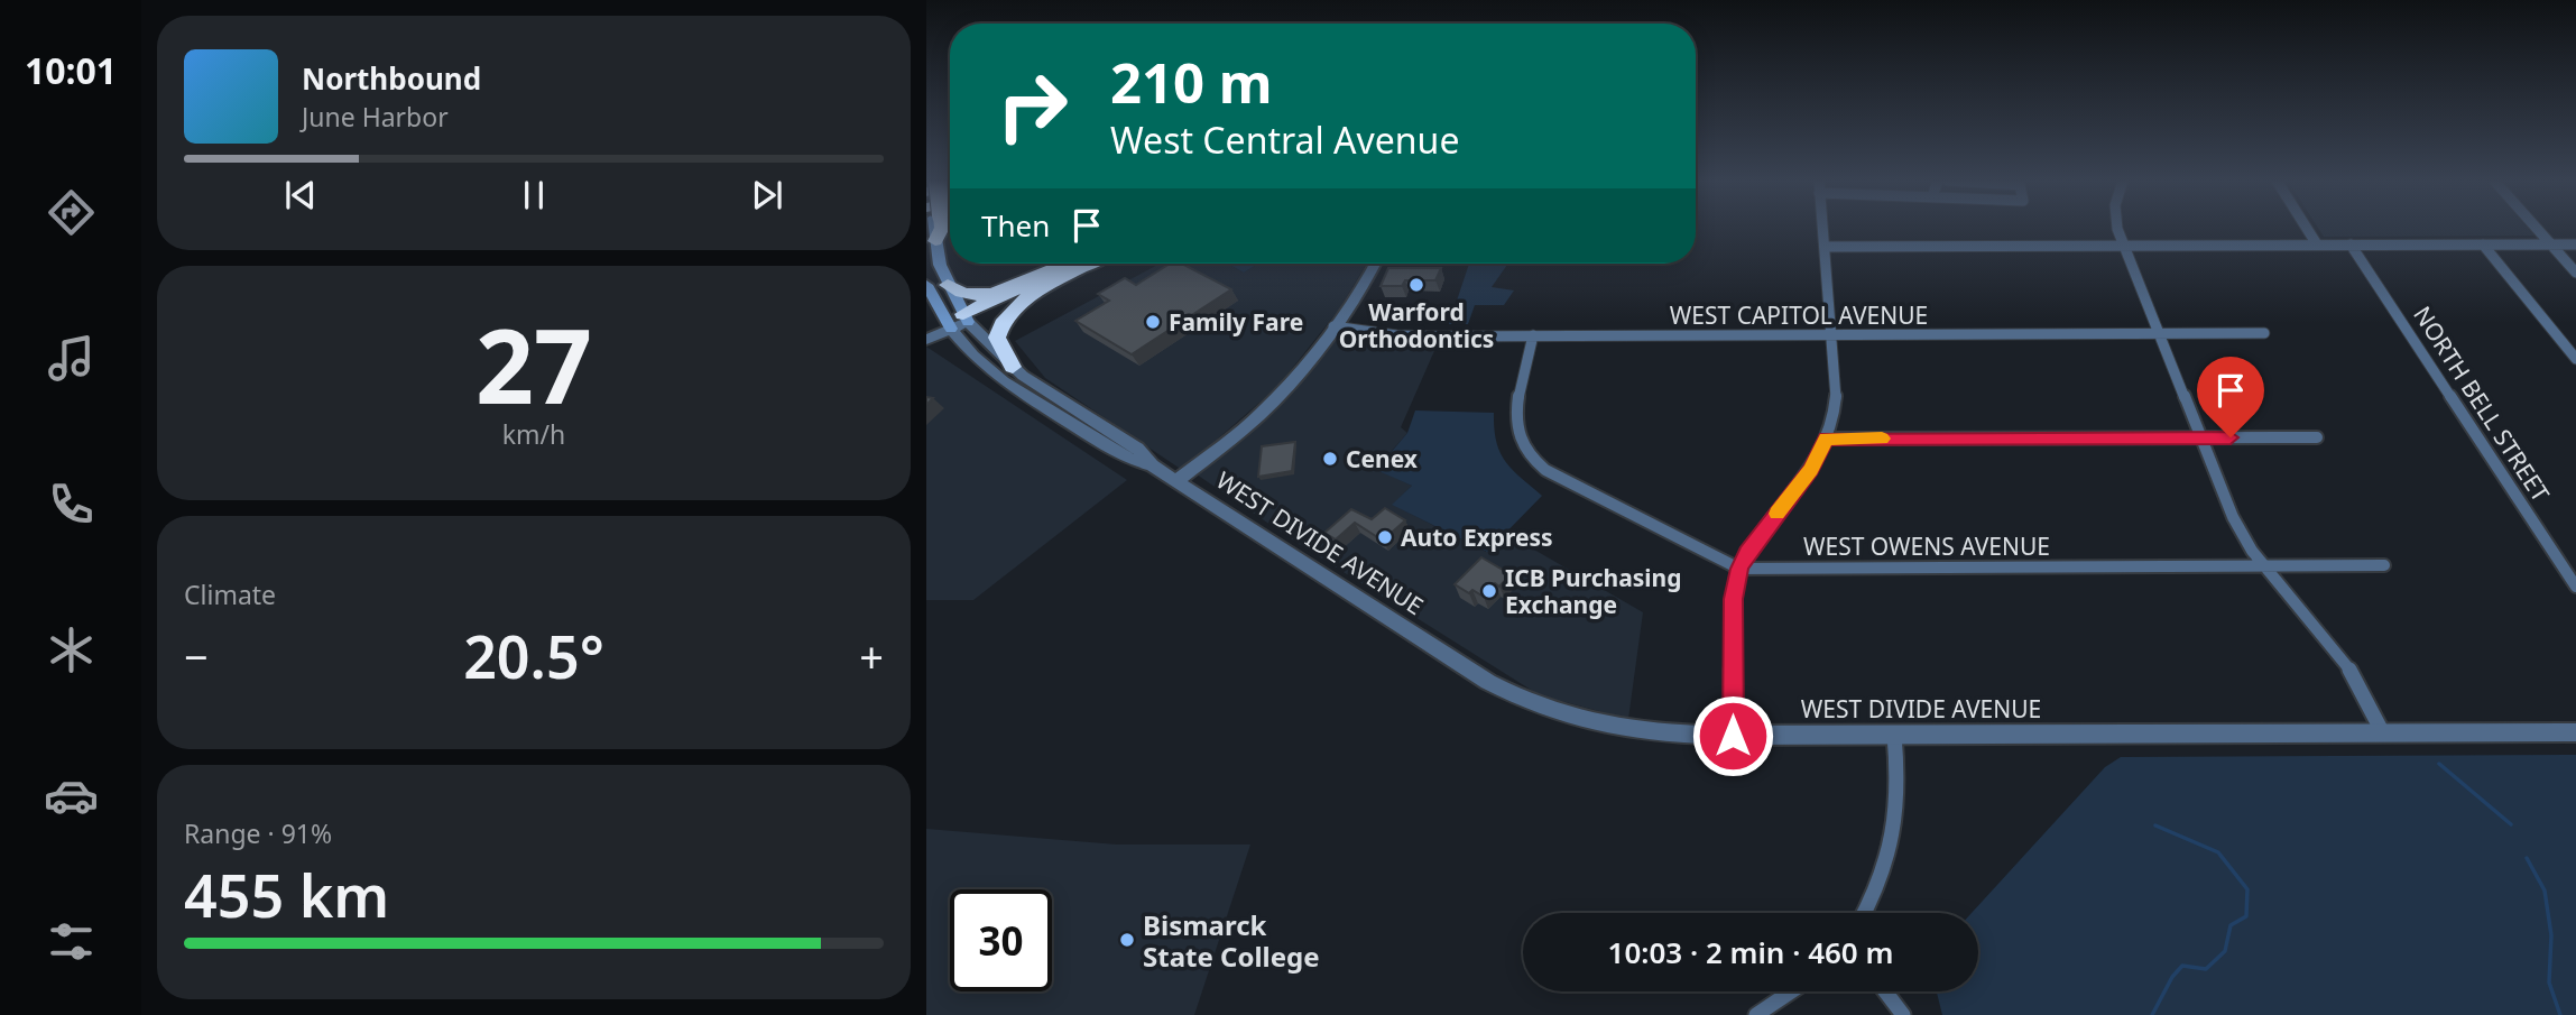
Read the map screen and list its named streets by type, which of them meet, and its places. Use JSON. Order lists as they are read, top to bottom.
{
  "streets": {
    "main road": ["WEST DIVIDE AVENUE"],
    "street": ["WEST CAPITOL AVENUE", "NORTH BELL STREET", "WEST OWENS AVENUE"]
  },
  "crossings": [
    ["WEST CAPITOL AVENUE", "WEST OWENS AVENUE"]
  ],
  "places": [
    "Warford Orthodontics",
    "Family Fare",
    "Cenex",
    "Auto Express",
    "ICB Purchasing Exchange",
    "Bismarck State College"
  ],
  "page": {
    "tabs": "10:01",
    "turn": ["210 m", "West Central Avenue"],
    "song": ["Northbound", "June Harbor"],
    "then": "Then",
    "tile": [
      ["27", "km/h"],
      "Climate",
      ["Range · 91%", "455 km"]
    ],
    "heat": ["−", "20.5°", "+"],
    "limit": "30",
    "trip": "10:03 · 2 min · 460 m"
  }
}
